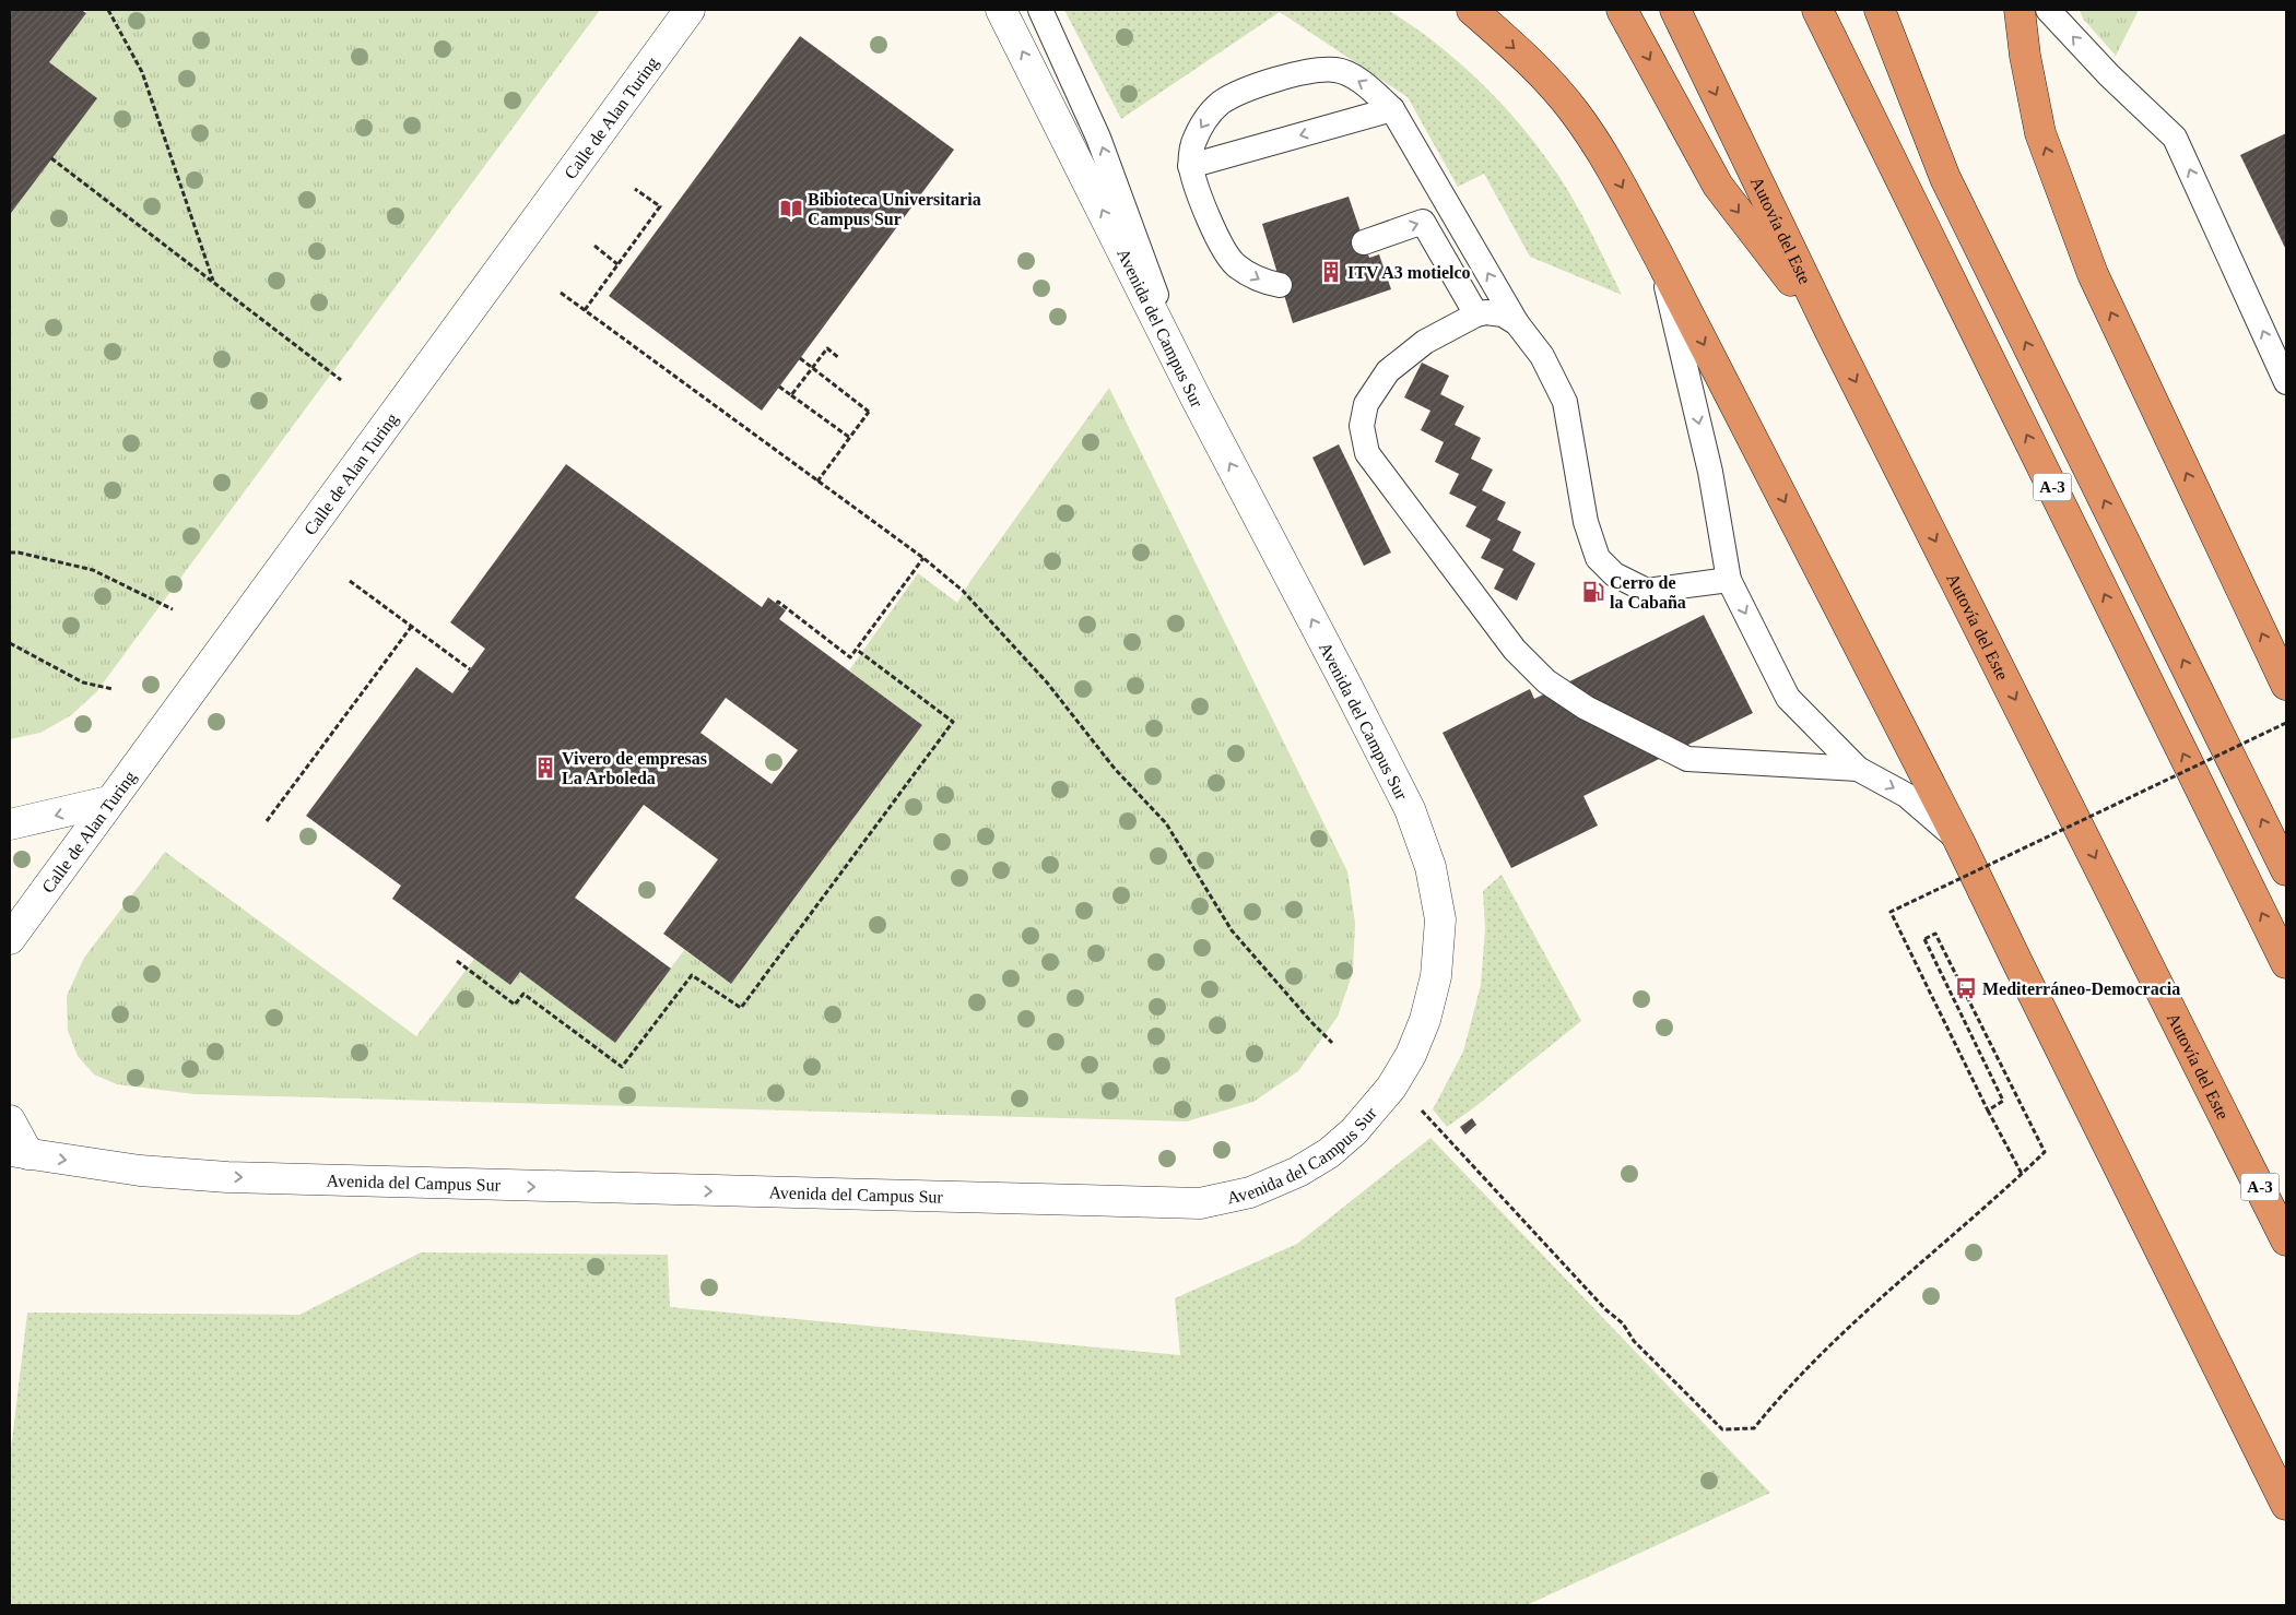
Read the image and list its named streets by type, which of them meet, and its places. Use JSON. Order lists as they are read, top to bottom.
{
  "streets": {
    "highway": ["Autovía del Este", "A-3"],
    "street": ["Calle de Alan Turing", "Avenida del Campus Sur"]
  },
  "places": {
    "library": ["Bibioteca Universitaria Campus Sur"],
    "building": ["ITV A3 motielco", "Vivero de empresas La Arboleda"],
    "fuel station": ["Cerro de la Cabaña"],
    "bus stop": ["Mediterráneo-Democracia"]
  }
}
